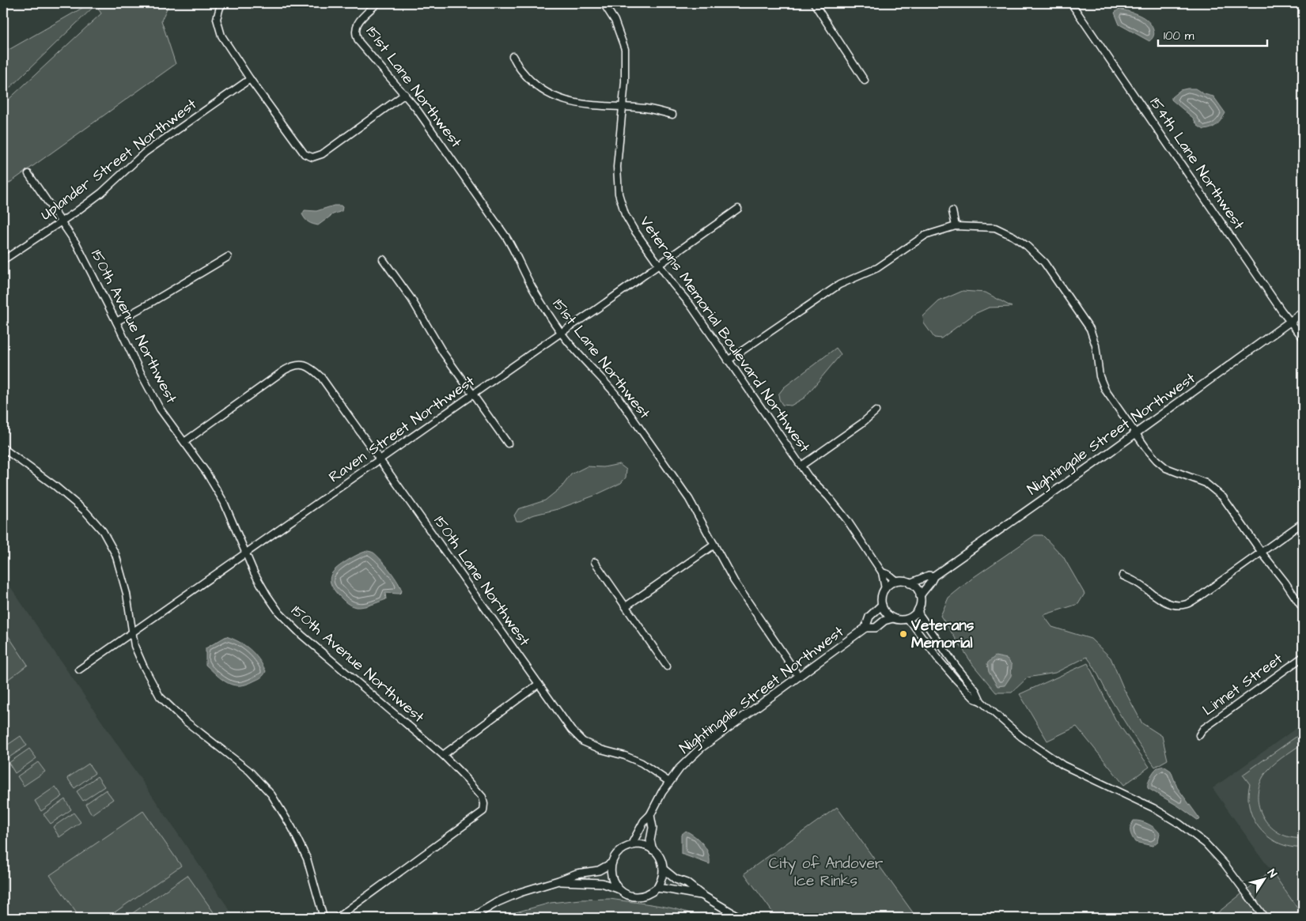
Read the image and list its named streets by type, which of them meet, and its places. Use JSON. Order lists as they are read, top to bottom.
{
  "streets": {
    "street": [
      "151st Lane Northwest",
      "Uplander Street Northwest",
      "154th Lane Northwest",
      "150th Avenue Northwest",
      "Veterans Memorial Boulevard Northwest",
      "Raven Street Northwest",
      "Nightingale Street Northwest",
      "150th Lane Northwest",
      "Linnet Street"
    ]
  },
  "crossings": [
    ["151st Lane Northwest", "Raven Street Northwest"],
    ["151st Lane Northwest", "Nightingale Street Northwest"],
    ["Uplander Street Northwest", "150th Avenue Northwest"],
    ["154th Lane Northwest", "Nightingale Street Northwest"],
    ["150th Avenue Northwest", "Raven Street Northwest"],
    ["150th Avenue Northwest", "150th Lane Northwest"],
    ["Veterans Memorial Boulevard Northwest", "Raven Street Northwest"],
    ["Veterans Memorial Boulevard Northwest", "Nightingale Street Northwest"],
    ["Raven Street Northwest", "150th Lane Northwest"],
    ["Nightingale Street Northwest", "150th Lane Northwest"]
  ],
  "parks": ["City of Andover Ice Rinks"],
  "places": ["Veterans Memorial"],
  "scale_bar": "100 m",
  "north": "top right"
}
